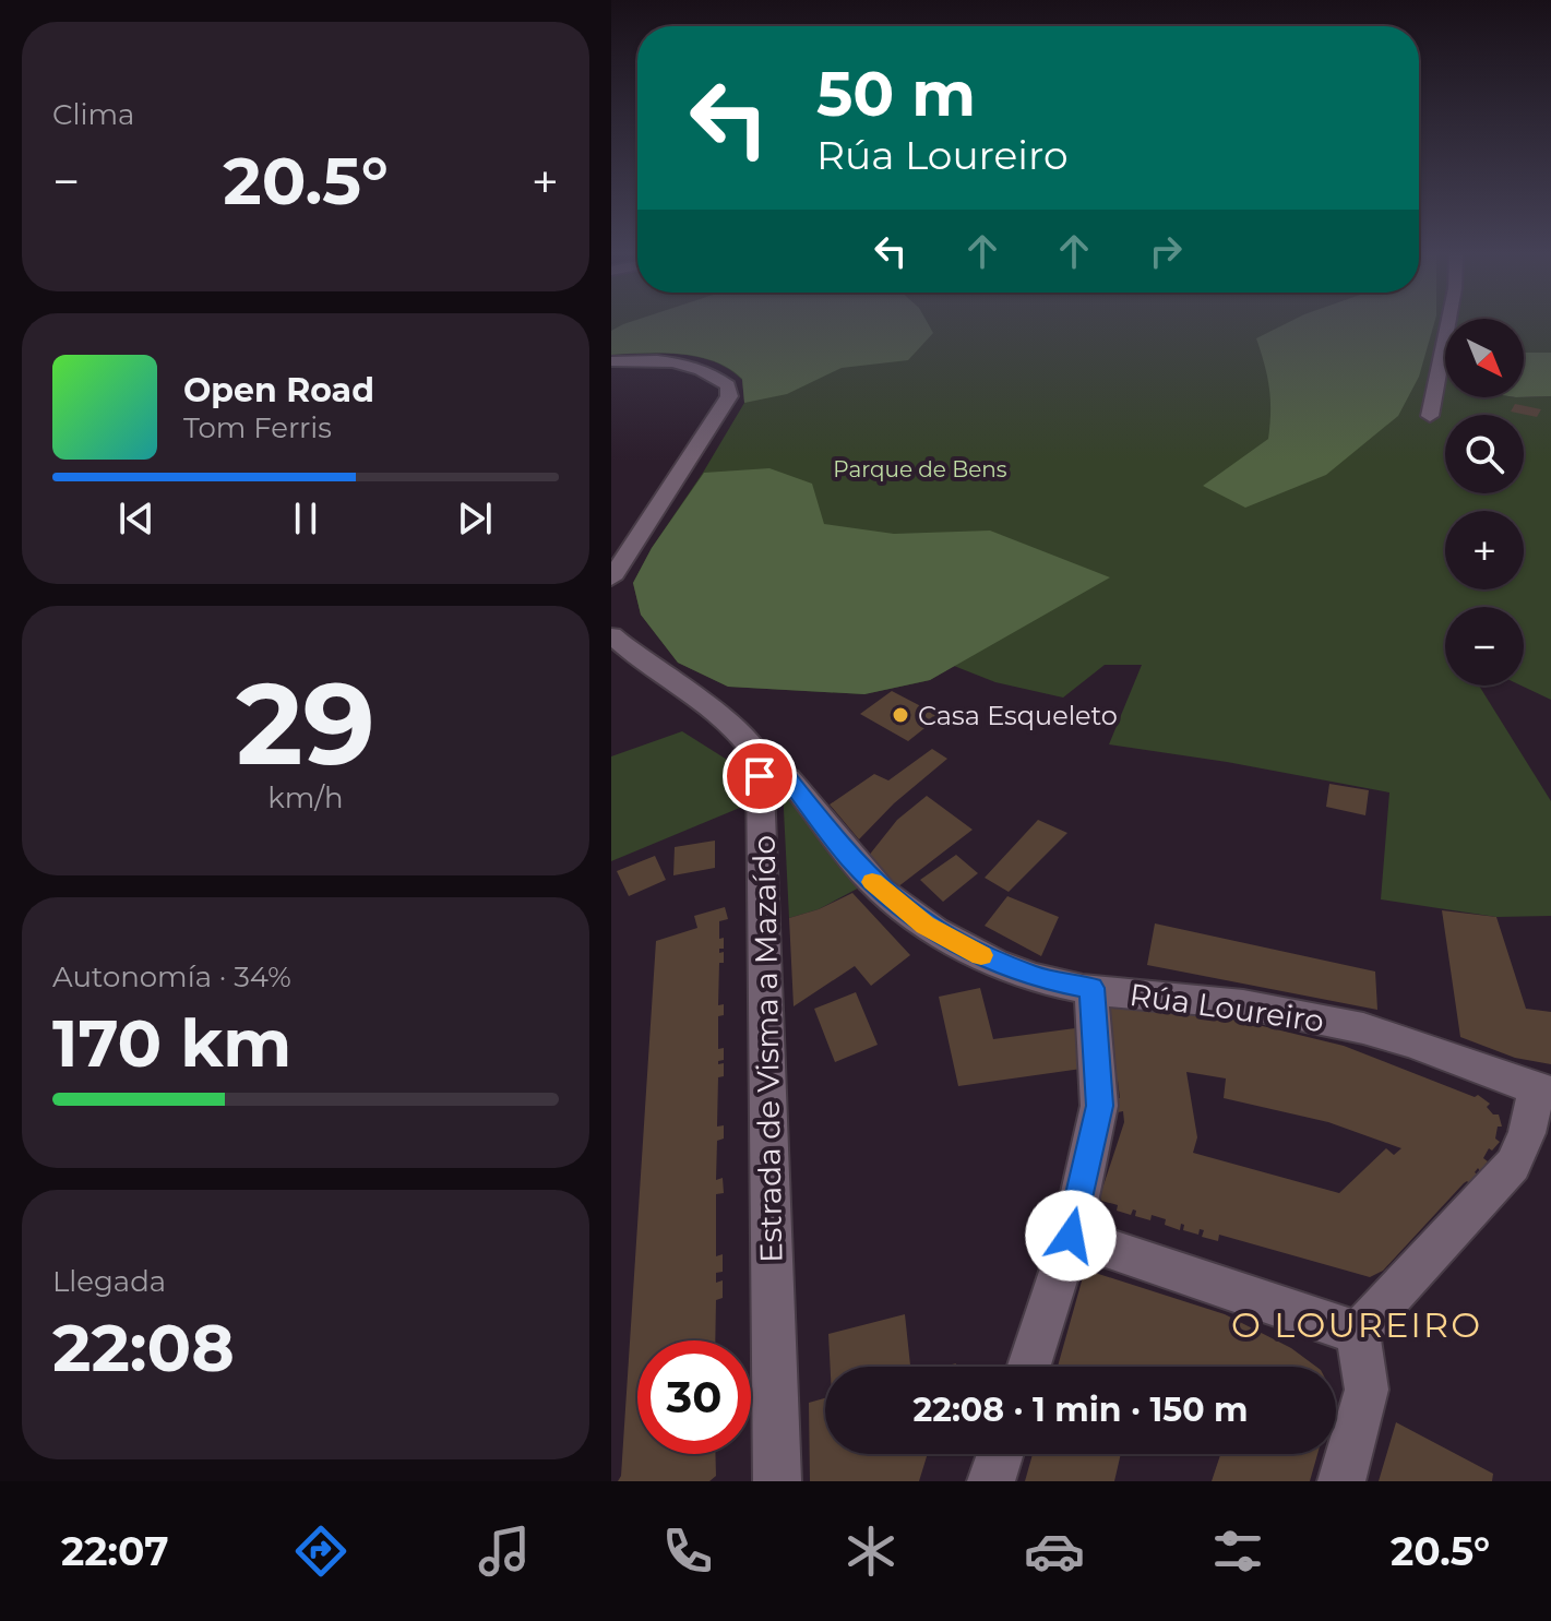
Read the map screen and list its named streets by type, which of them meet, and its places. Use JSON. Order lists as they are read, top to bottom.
{
  "streets": {
    "street": ["Rúa Loureiro", "Estrada de Visma a Mazaído"]
  },
  "crossings": [
    ["Rúa Loureiro", "Estrada de Visma a Mazaído"]
  ],
  "districts": ["O LOUREIRO"],
  "parks": ["Parque de Bens"],
  "places": ["Casa Esqueleto"],
  "north": "bottom right",
  "page": {
    "tile": [
      "Clima",
      ["29", "km/h"],
      ["Autonomía · 34%", "170 km"],
      ["Llegada", "22:08"]
    ],
    "turn": ["50 m", "Rúa Loureiro"],
    "heat": ["−", "20.5°", "+"],
    "map_buttons": ["+", "−"],
    "song": ["Open Road", "Tom Ferris"],
    "limit": "30",
    "trip": "22:08 · 1 min · 150 m",
    "tabs": ["22:07", "20.5°"]
  }
}
